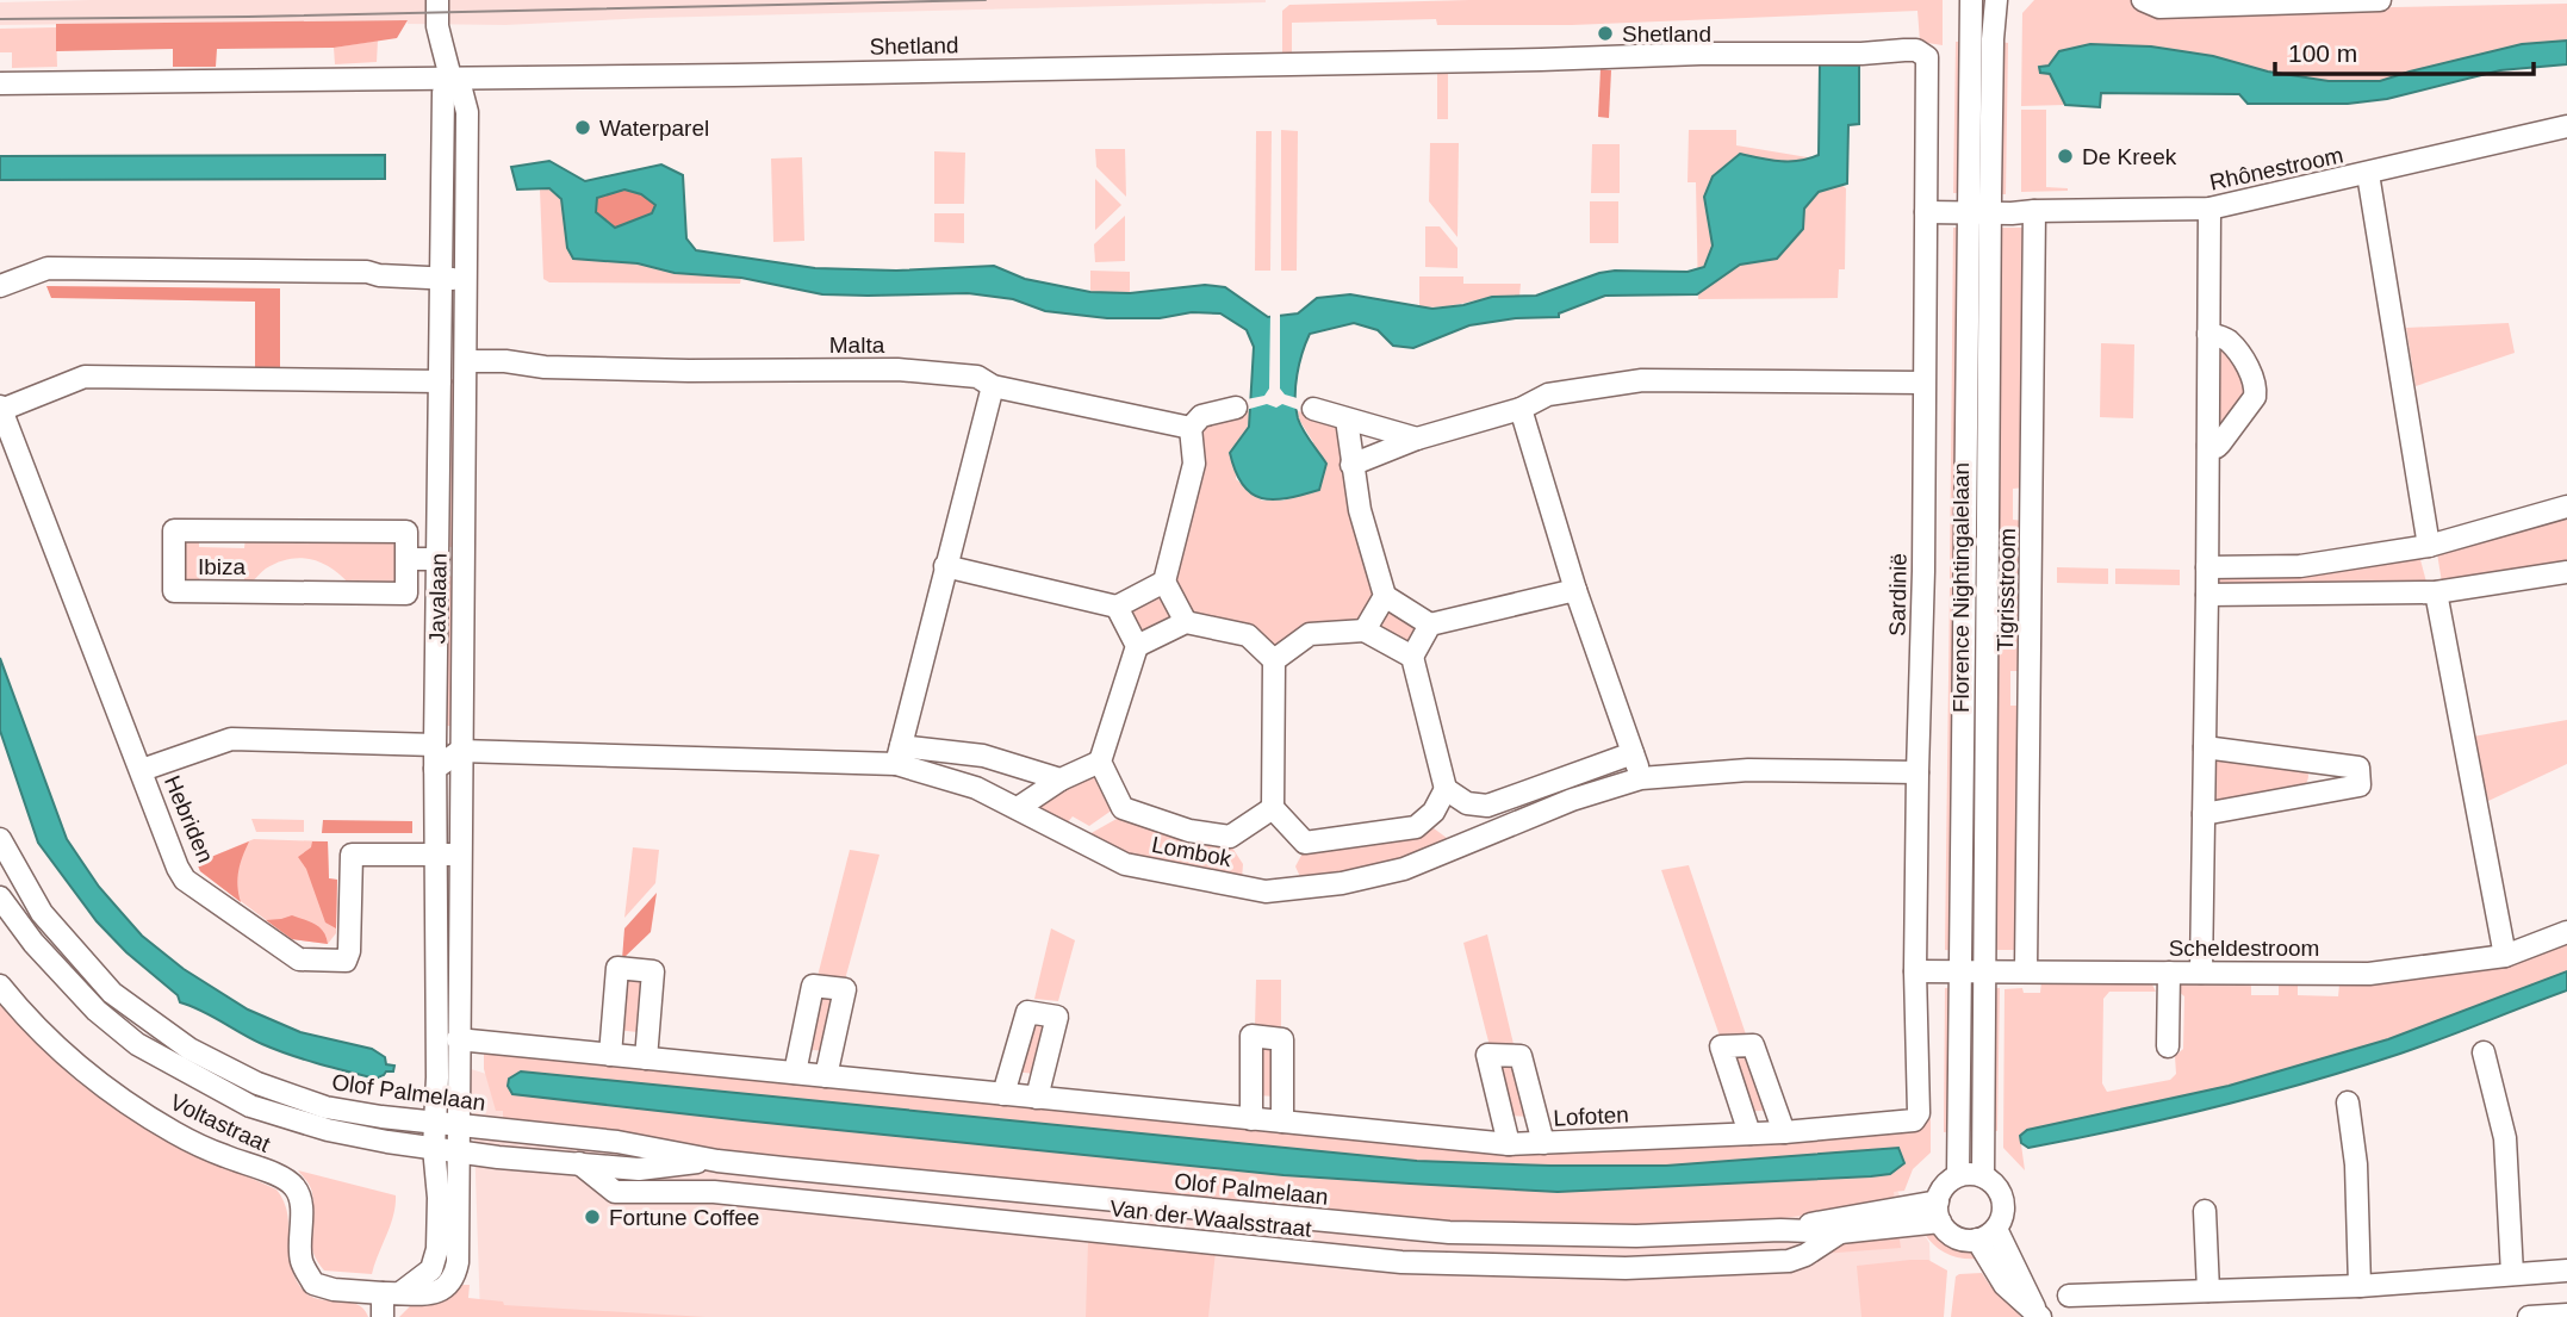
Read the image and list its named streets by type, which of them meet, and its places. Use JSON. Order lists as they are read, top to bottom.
{
  "streets": {
    "street": [
      "Shetland",
      "Rhônestroom",
      "Malta",
      "Ibiza",
      "Florence Nightingalelaan",
      "Tigrisstroom",
      "Sardinië",
      "Javalaan",
      "Hebriden",
      "Lombok",
      "Scheldestroom",
      "Olof Palmelaan",
      "Lofoten",
      "Voltastraat",
      "Van der Waalsstraat"
    ]
  },
  "crossings": [
    ["Shetland", "Sardinië"],
    ["Shetland", "Javalaan"],
    ["Rhônestroom", "Florence Nightingalelaan"],
    ["Rhônestroom", "Tigrisstroom"],
    ["Malta", "Javalaan"],
    ["Florence Nightingalelaan", "Scheldestroom"],
    ["Florence Nightingalelaan", "Olof Palmelaan"],
    ["Tigrisstroom", "Scheldestroom"],
    ["Sardinië", "Lombok"],
    ["Sardinië", "Scheldestroom"],
    ["Sardinië", "Lofoten"],
    ["Javalaan", "Hebriden"],
    ["Javalaan", "Lombok"],
    ["Javalaan", "Olof Palmelaan"],
    ["Javalaan", "Lofoten"],
    ["Javalaan", "Voltastraat"],
    ["Olof Palmelaan", "Van der Waalsstraat"]
  ],
  "places": [
    "Shetland",
    "Waterparel",
    "De Kreek",
    "Fortune Coffee"
  ],
  "scale_bar": "100 m"
}
